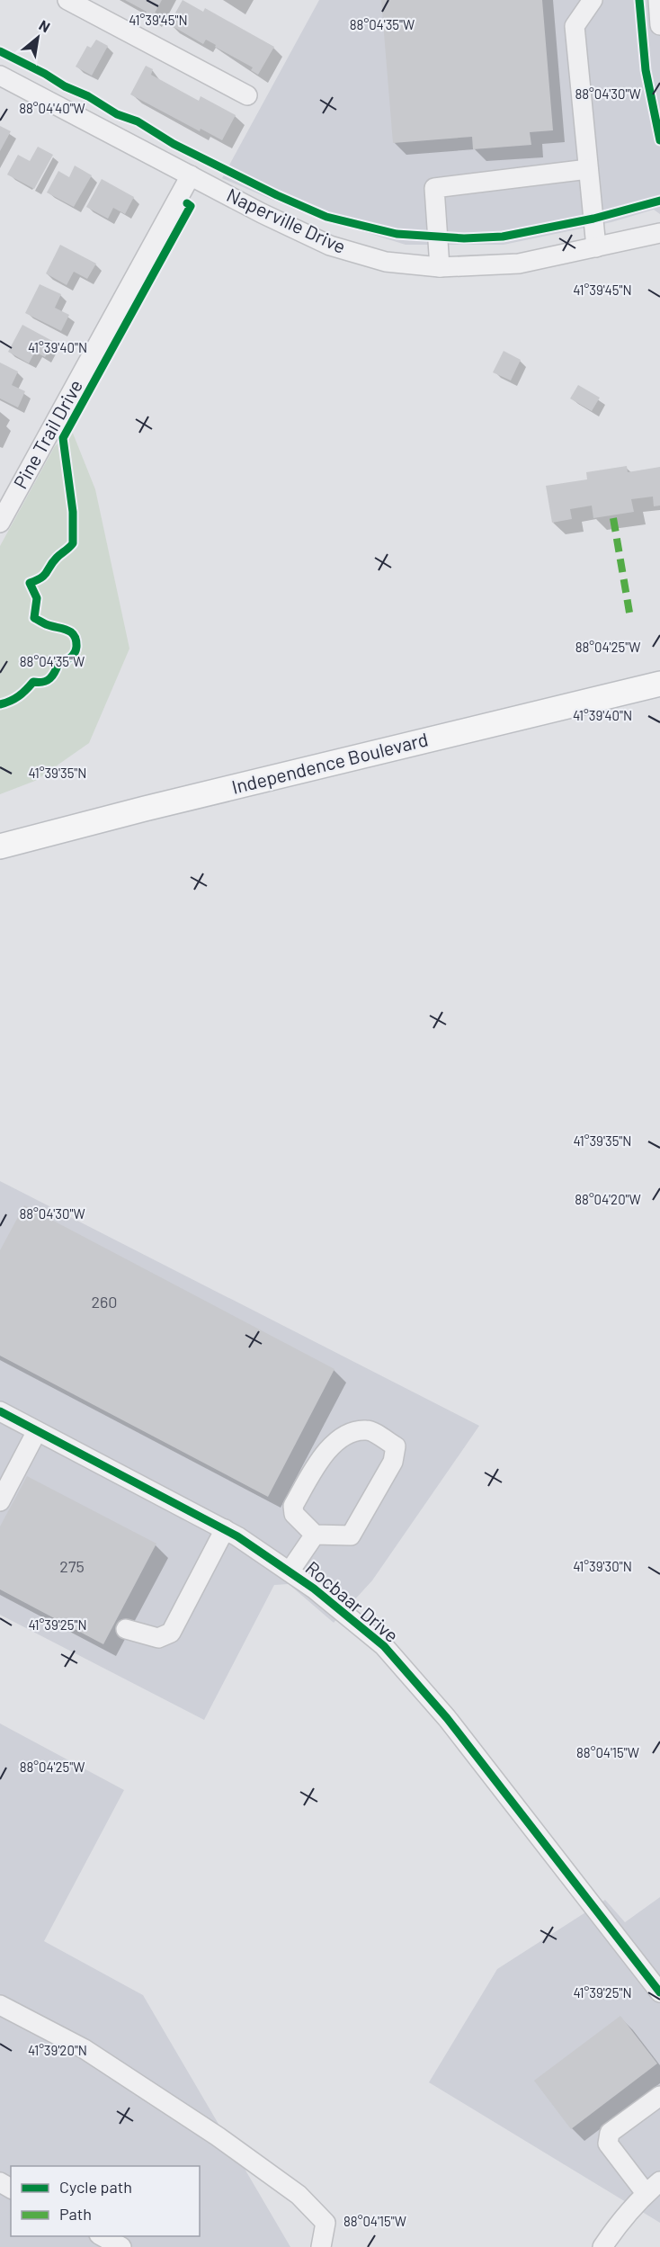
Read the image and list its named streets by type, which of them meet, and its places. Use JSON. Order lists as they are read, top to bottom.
{
  "streets": {
    "main road": ["Independence Boulevard"],
    "street": ["Naperville Drive", "Pine Trail Drive", "Rocbaar Drive"]
  },
  "crossings": [
    ["Naperville Drive", "Pine Trail Drive"]
  ],
  "house_numbers": ["260", "275"],
  "legend": ["Cycle path", "Path"],
  "north": "top right",
  "coordinates": [
    "41°39'45\"N",
    "88°04'35\"W",
    "88°04'30\"W",
    "88°04'40\"W",
    "41°39'40\"N",
    "88°04'25\"W",
    "41°39'35\"N",
    "88°04'20\"W",
    "41°39'30\"N",
    "41°39'25\"N",
    "88°04'15\"W",
    "41°39'20\"N"
  ]
}
